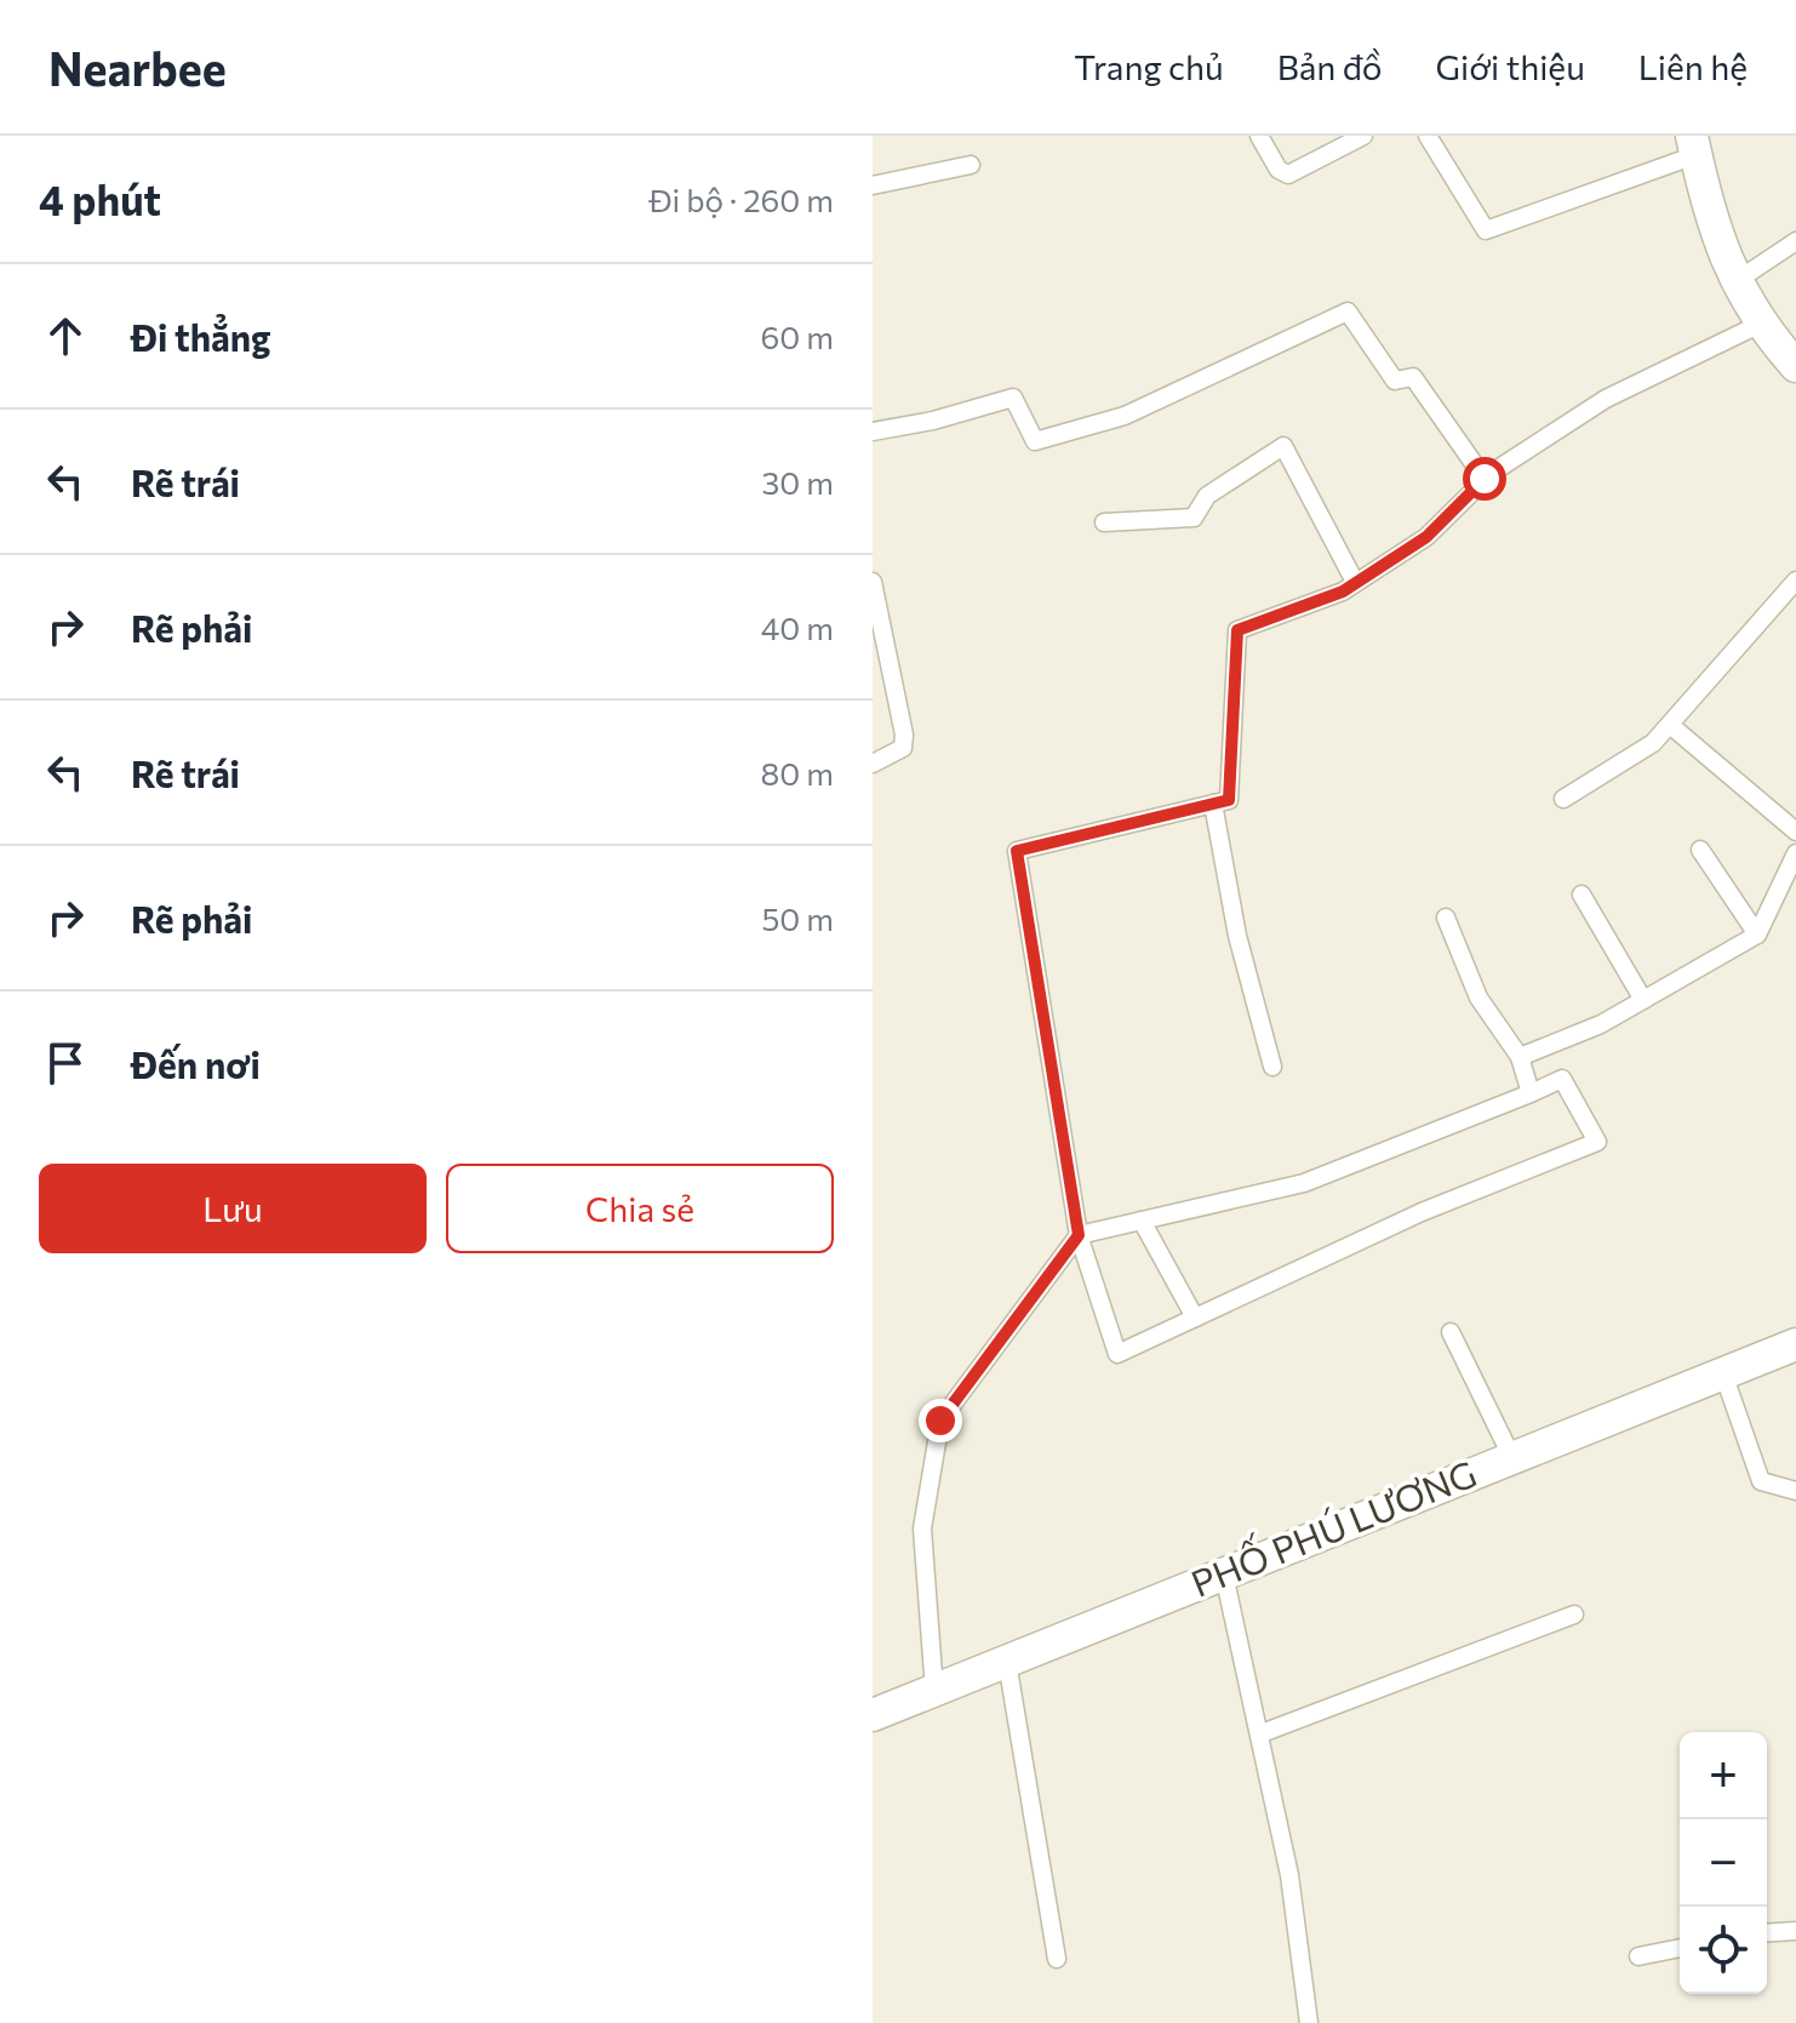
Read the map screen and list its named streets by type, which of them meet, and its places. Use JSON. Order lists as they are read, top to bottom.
{
  "streets": {
    "street": ["PHỐ PHÚ LƯƠNG"]
  },
  "page": {
    "header": "Nearbee",
    "nav": [
      "Trang chủ",
      "Bản đồ",
      "Giới thiệu",
      "Liên hệ"
    ],
    "heading": ["4 phút", "Đi bộ · 260 m"],
    "list": [
      ["Đi thẳng", "60 m"],
      ["Rẽ trái", "30 m"],
      ["Rẽ phải", "40 m"],
      ["Rẽ trái", "80 m"],
      ["Rẽ phải", "50 m"],
      "Đến nơi"
    ],
    "buttons": ["Lưu", "Chia sẻ"],
    "map_buttons": ["+", "−"]
  }
}
